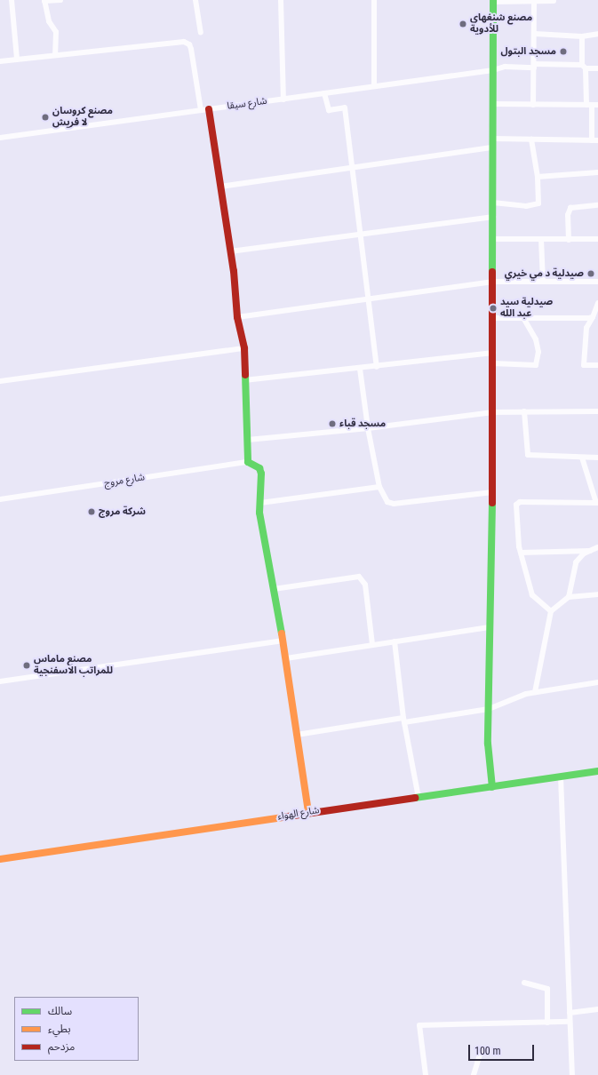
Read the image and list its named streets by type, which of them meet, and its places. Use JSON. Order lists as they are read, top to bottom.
{
  "streets": {
    "street": ["شارع سيقا", "شارع مروج", "شارع الهواء"]
  },
  "places": [
    "مصنع شنغهاي للأدوية",
    "مسجد البتول",
    "مصنع كروسان لا فريش",
    "صيدلية د مي خيري",
    "صيدلية سيد عبد الله",
    "مسجد قباء",
    "شركة مروج",
    "مصنع ماماس للمراتب الاسفنجية"
  ],
  "legend": ["سالك", "بطيء", "مزدحم"],
  "scale_bar": "100 m"
}
